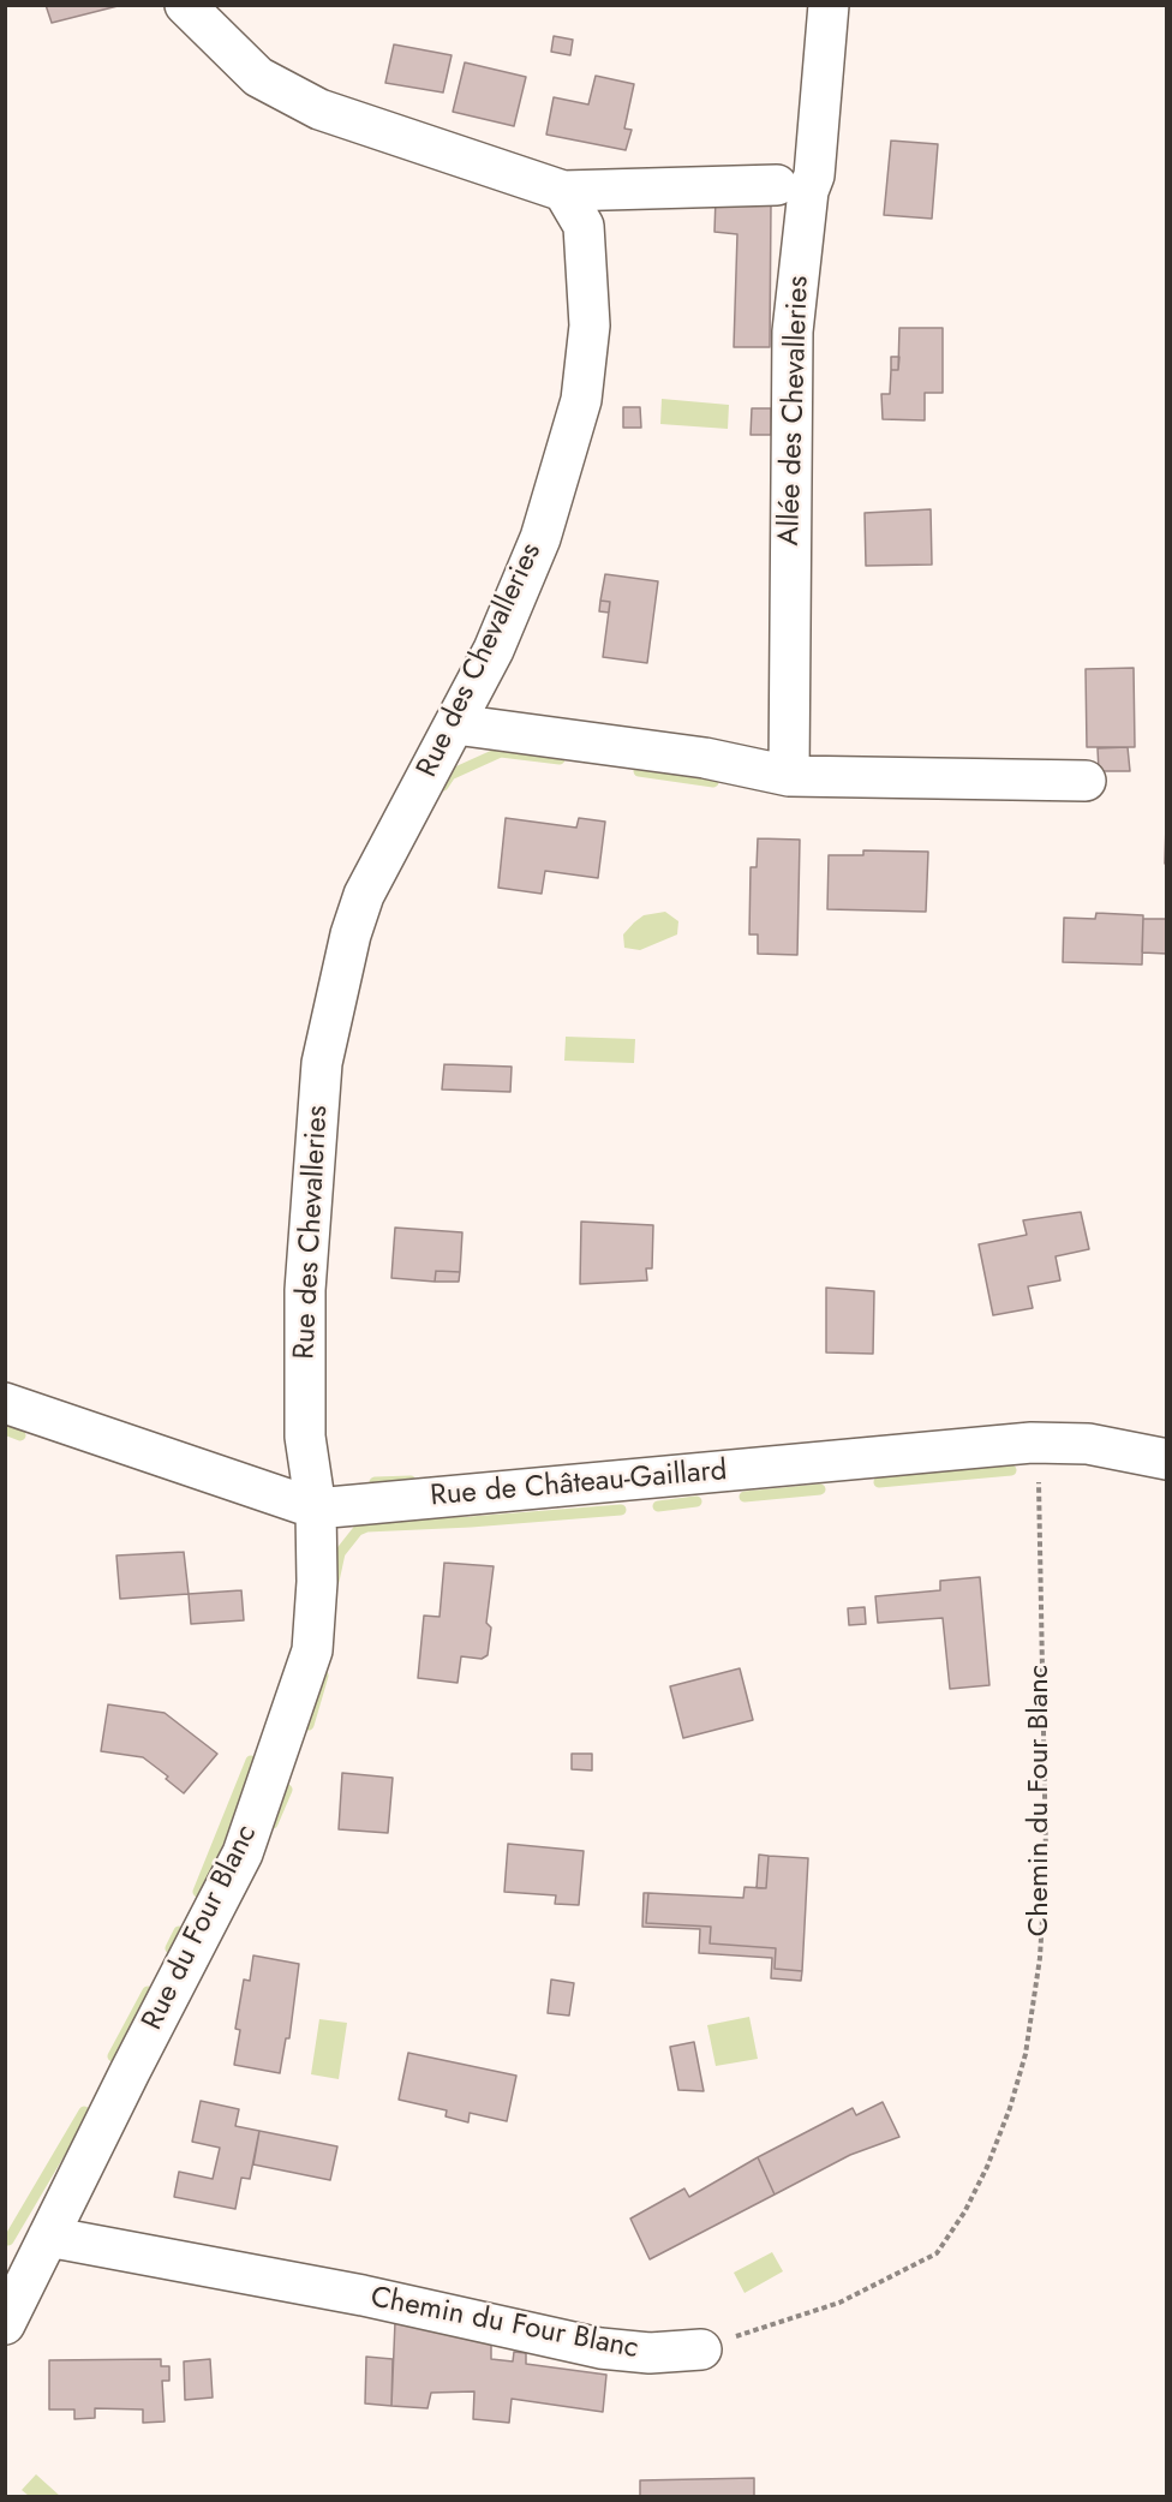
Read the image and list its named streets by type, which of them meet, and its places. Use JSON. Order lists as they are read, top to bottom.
{
  "streets": {
    "street": [
      "Allée des Chevalleries",
      "Rue des Chevalleries",
      "Rue de Château-Gaillard",
      "Chemin du Four Blanc",
      "Rue du Four Blanc"
    ]
  },
  "crossings": [
    ["Rue des Chevalleries", "Rue de Château-Gaillard"],
    ["Rue des Chevalleries", "Rue du Four Blanc"],
    ["Rue de Château-Gaillard", "Chemin du Four Blanc"],
    ["Rue de Château-Gaillard", "Rue du Four Blanc"],
    ["Chemin du Four Blanc", "Rue du Four Blanc"]
  ]
}
